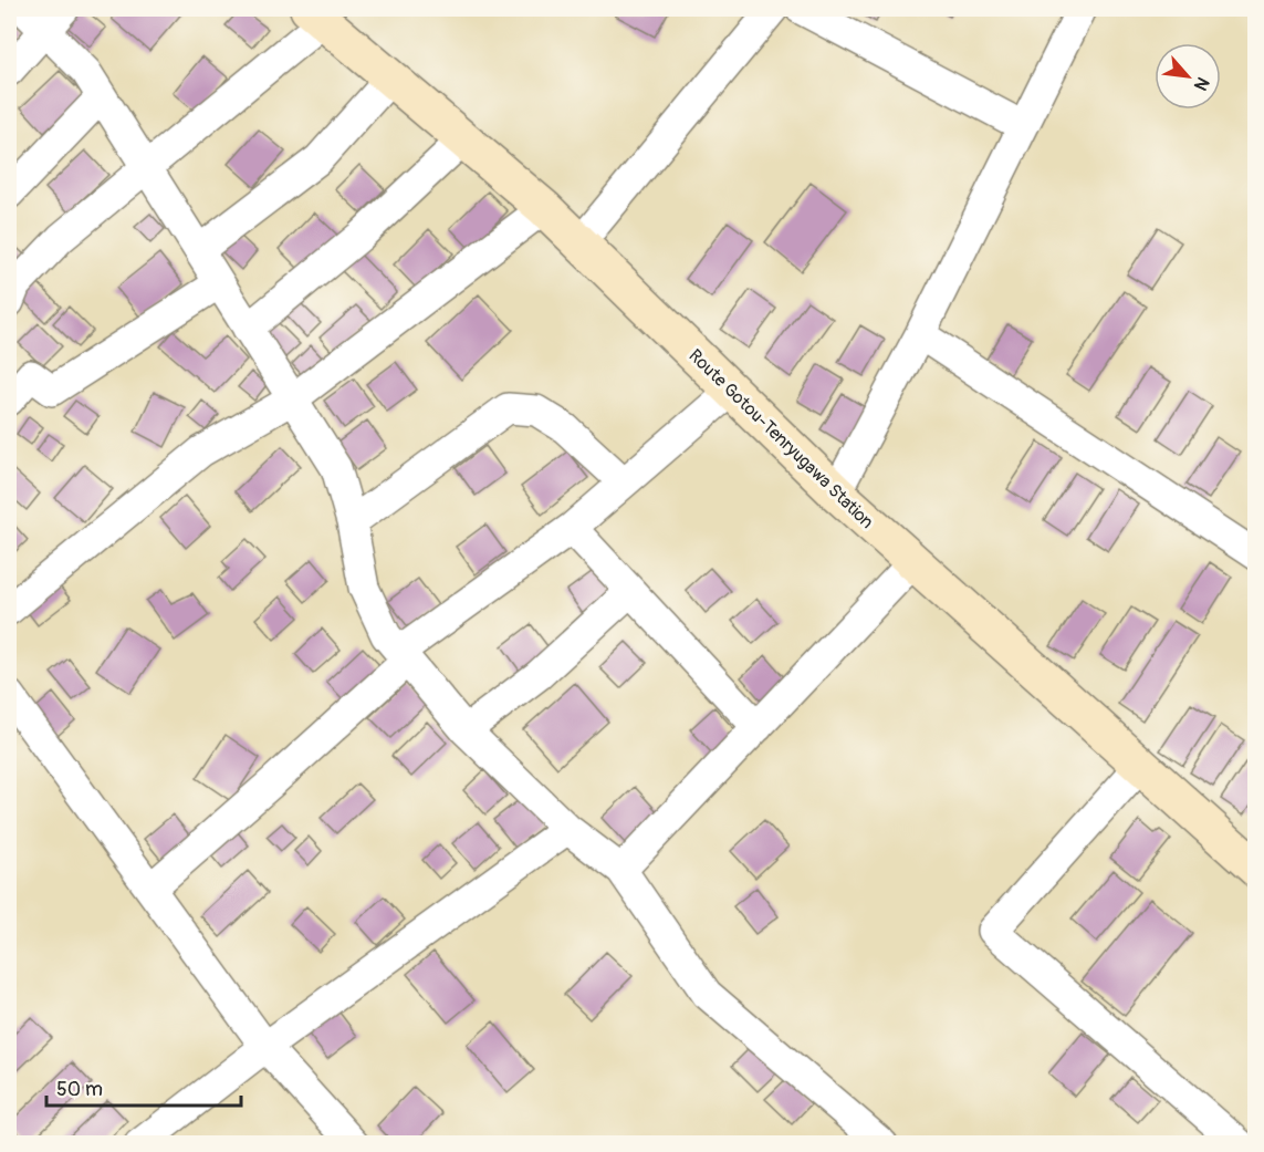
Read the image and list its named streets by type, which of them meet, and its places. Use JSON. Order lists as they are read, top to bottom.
{
  "streets": {
    "main road": ["Route Gotou-Tenryugawa Station"]
  },
  "scale_bar": "50 m",
  "north": "bottom right"
}
